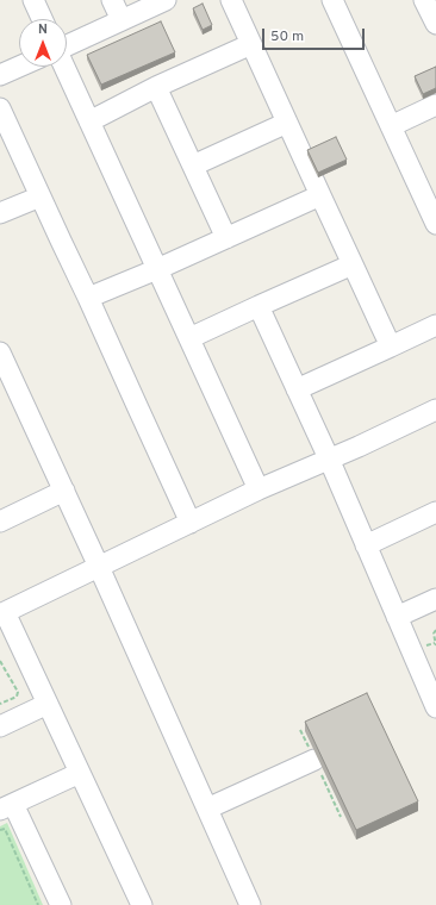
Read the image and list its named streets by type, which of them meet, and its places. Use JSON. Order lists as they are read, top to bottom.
{
  "scale_bar": "50 m",
  "north": "top"
}
